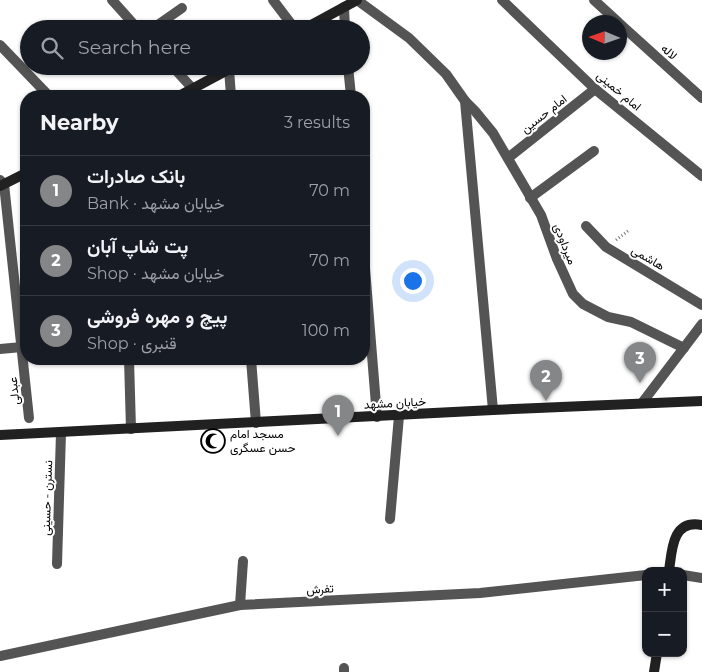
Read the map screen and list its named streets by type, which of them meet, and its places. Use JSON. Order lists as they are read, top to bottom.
{
  "streets": {
    "street": [
      "لاله",
      "امام خمینی",
      "امام حسین",
      "میرداودی",
      "هاشمی",
      "عبدلی",
      "خیابان مشهد",
      "نسترن - حسینی",
      "تفرش"
    ]
  },
  "crossings": [
    ["امام خمینی", "امام حسین"],
    ["امام حسین", "میرداودی"],
    ["میرداودی", "خیابان مشهد"],
    ["خیابان مشهد", "نسترن - حسینی"]
  ],
  "places": {
    "mosque": ["مسجد امام حسن عسگری"]
  },
  "north": "left",
  "page": {
    "search": "Search here",
    "heading": ["Nearby", "3 results"],
    "list": [
      {
        "mark": "1",
        "name": "بانک صادرات",
        "note": "Bank · خیابان مشهد",
        "value": "70 m"
      },
      {
        "mark": "2",
        "name": "پت شاپ آبان",
        "note": "Shop · خیابان مشهد",
        "value": "70 m"
      },
      {
        "mark": "3",
        "name": "پیچ و مهره فروشی",
        "note": "Shop · قنبری",
        "value": "100 m"
      }
    ],
    "pins": ["3", "2", "1"],
    "map_buttons": ["+", "−"]
  }
}
